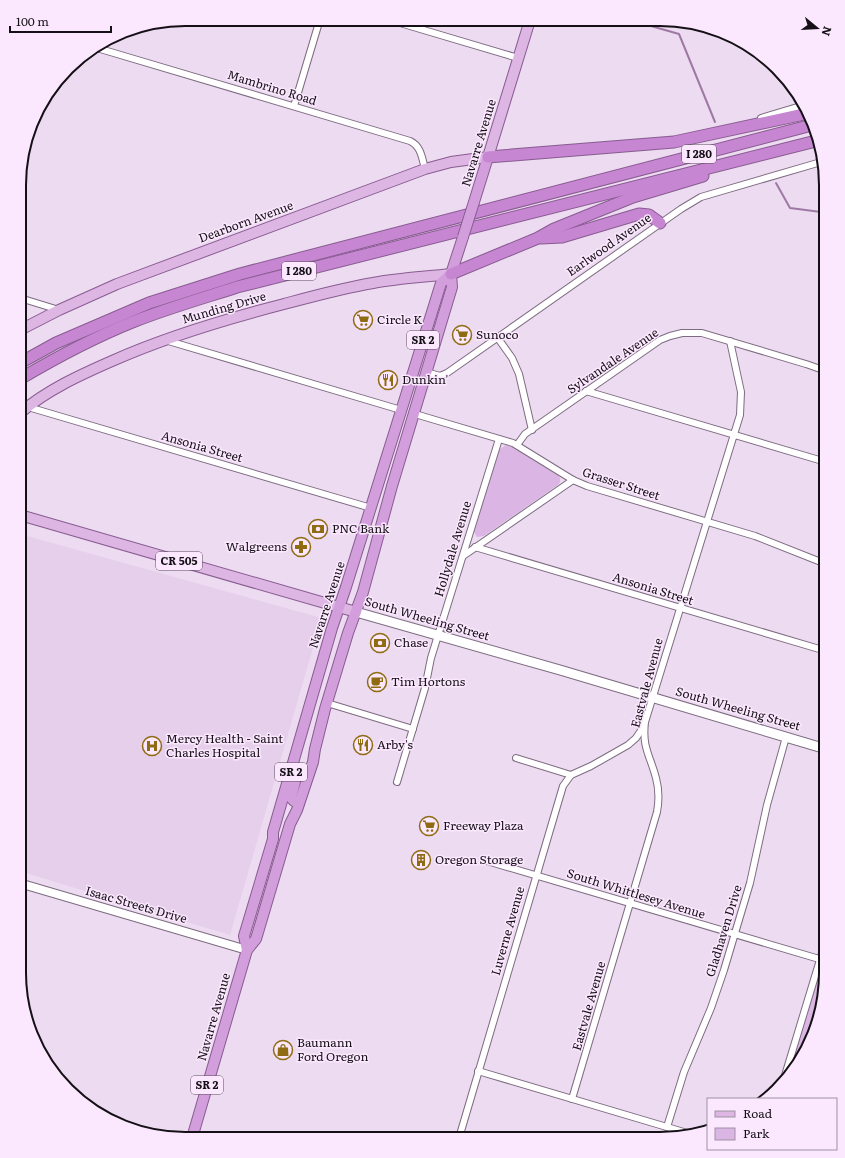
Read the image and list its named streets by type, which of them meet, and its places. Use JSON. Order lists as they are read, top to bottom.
{
  "streets": {
    "highway": ["Navarre Avenue", "I 280", "SR 2"],
    "main road": [
      "Dearborn Avenue",
      "Munding Drive",
      "CR 505",
      "South Wheeling Street"
    ],
    "street": [
      "Mambrino Road",
      "Earlwood Avenue",
      "Sylvandale Avenue",
      "Ansonia Street",
      "Grasser Street",
      "Hollydale Avenue",
      "Eastvale Avenue",
      "South Whittlesey Avenue",
      "Isaac Streets Drive",
      "Luverne Avenue",
      "Gladhaven Drive"
    ]
  },
  "crossings": [
    ["Mambrino Road", "Dearborn Avenue"],
    ["Navarre Avenue", "Dearborn Avenue"],
    ["Navarre Avenue", "Earlwood Avenue"],
    ["Navarre Avenue", "Munding Drive"],
    ["Navarre Avenue", "Ansonia Street"],
    ["Navarre Avenue", "Grasser Street"],
    ["Navarre Avenue", "South Wheeling Street"],
    ["Navarre Avenue", "Isaac Streets Drive"],
    ["Sylvandale Avenue", "Grasser Street"],
    ["Sylvandale Avenue", "Eastvale Avenue"],
    ["Ansonia Street", "Eastvale Avenue"],
    ["Grasser Street", "Hollydale Avenue"],
    ["Grasser Street", "Eastvale Avenue"],
    ["Hollydale Avenue", "South Wheeling Street"],
    ["South Wheeling Street", "Eastvale Avenue"],
    ["South Wheeling Street", "Gladhaven Drive"],
    ["Eastvale Avenue", "South Whittlesey Avenue"],
    ["South Whittlesey Avenue", "Luverne Avenue"],
    ["South Whittlesey Avenue", "Gladhaven Drive"]
  ],
  "places": {
    "supermarket": ["Circle K", "Sunoco", "Freeway Plaza"],
    "restaurant": ["Dunkin'", "Arby's"],
    "bank": ["PNC Bank", "Chase"],
    "pharmacy": ["Walgreens"],
    "cafe": ["Tim Hortons"],
    "hospital": ["Mercy Health - Saint Charles Hospital"],
    "building": ["Oregon Storage"],
    "shop": ["Baumann Ford Oregon"]
  },
  "legend": ["Road", "Park"],
  "scale_bar": "100 m",
  "north": "right"
}
